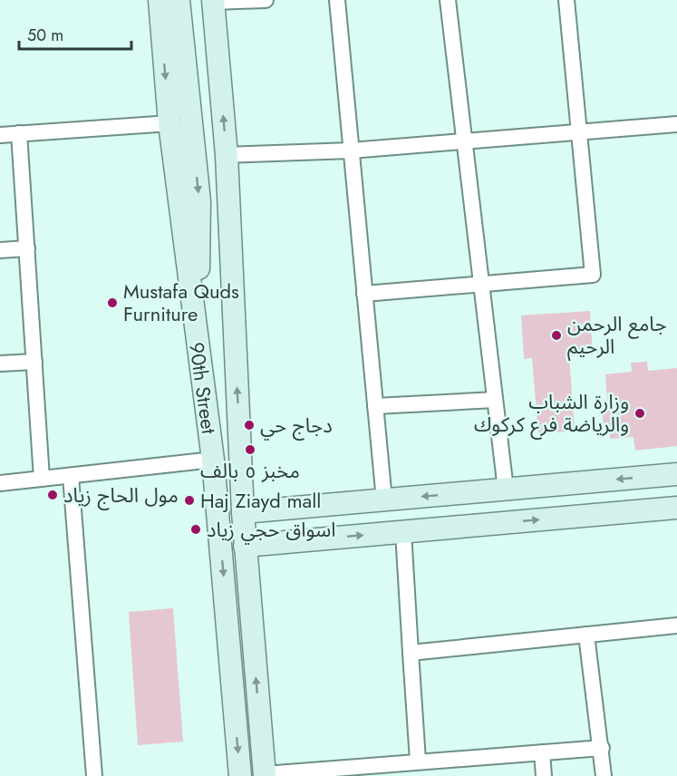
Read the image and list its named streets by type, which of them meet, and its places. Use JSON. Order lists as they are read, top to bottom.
{
  "streets": {
    "main road": ["90th Street"]
  },
  "places": [
    "Mustafa Quds Furniture",
    "جامع الرحمن الرحيم",
    "وزارة الشباب والرياضة فرع كركوك",
    "دجاج حي",
    "مخبز ٥ بالف",
    "مول الحاج زياد",
    "Haj Ziayd mall",
    "اسواق حجي زياد"
  ],
  "scale_bar": "50 m"
}
